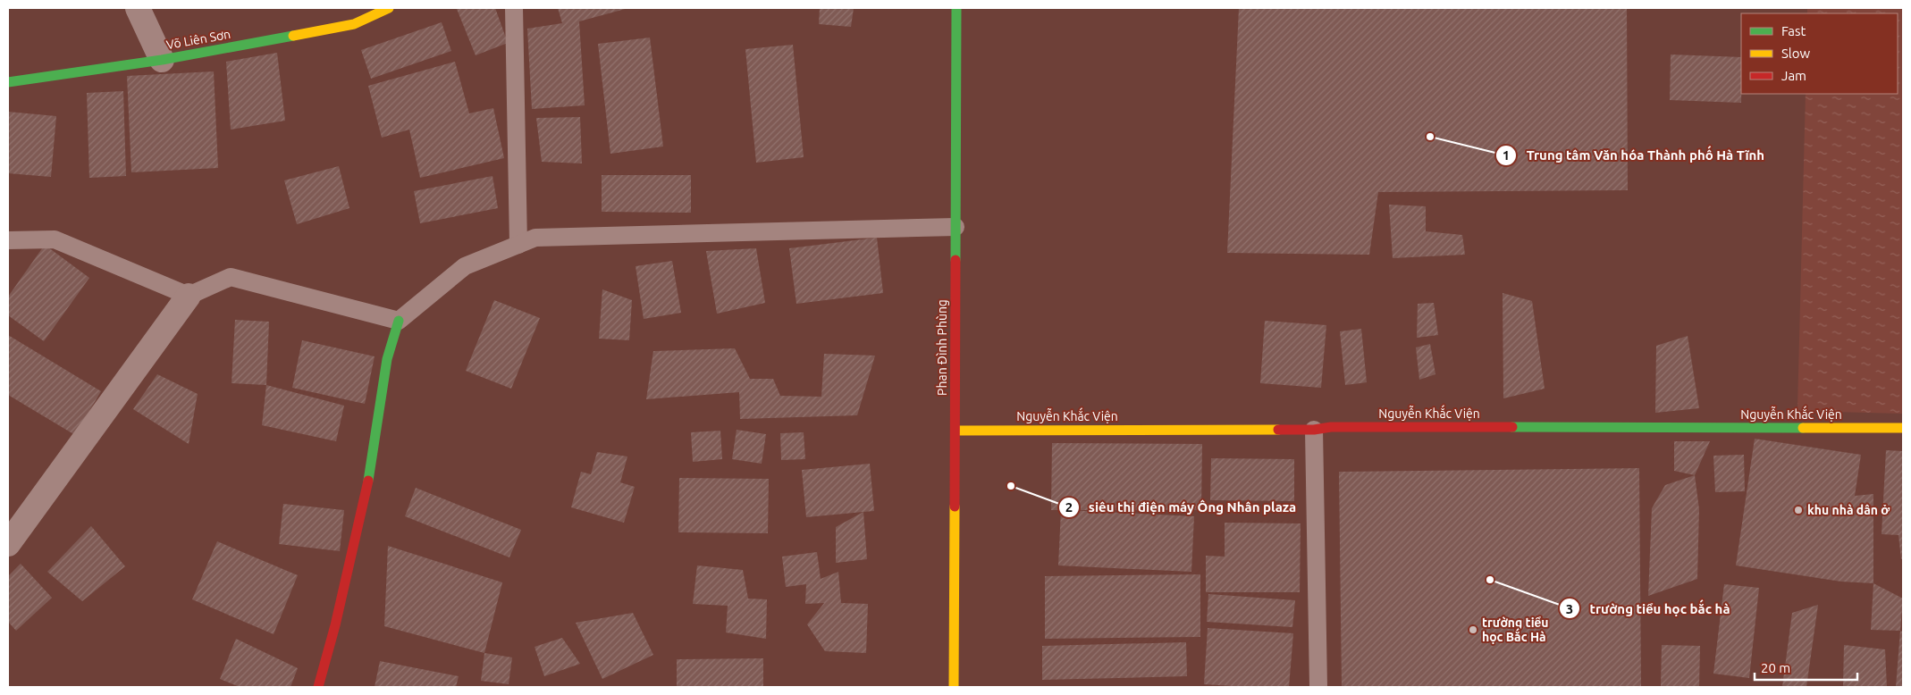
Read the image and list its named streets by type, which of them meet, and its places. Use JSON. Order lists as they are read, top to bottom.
{
  "streets": {
    "street": ["Võ Liên Sơn", "Phan Đình Phùng", "Nguyễn Khắc Viện"]
  },
  "crossings": [
    ["Phan Đình Phùng", "Nguyễn Khắc Viện"]
  ],
  "places": [
    "Trung tâm Văn hóa Thành phố Hà Tĩnh",
    "siêu thị điện máy Ông Nhân plaza",
    "khu nhà dân ở",
    "trường tiểu học bắc hà",
    "trường tiểu học Bắc Hà"
  ],
  "legend": ["Fast", "Slow", "Jam"],
  "scale_bar": "20 m"
}
